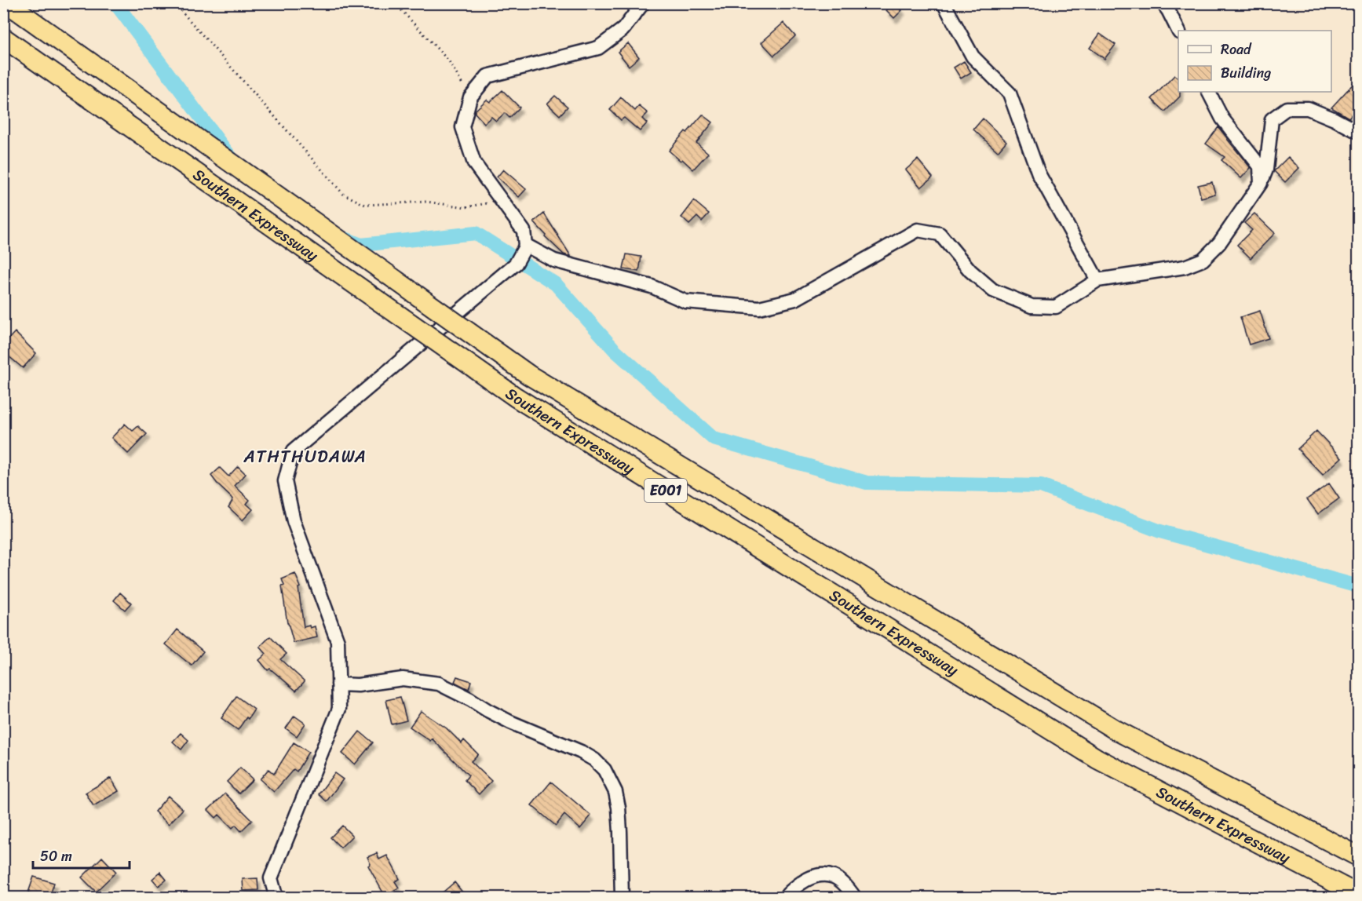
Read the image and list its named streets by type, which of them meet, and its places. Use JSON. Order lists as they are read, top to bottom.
{
  "streets": {
    "highway": ["Southern Expressway", "E001"]
  },
  "districts": ["ATHTHUDAWA"],
  "legend": ["Road", "Building"],
  "scale_bar": "50 m"
}
